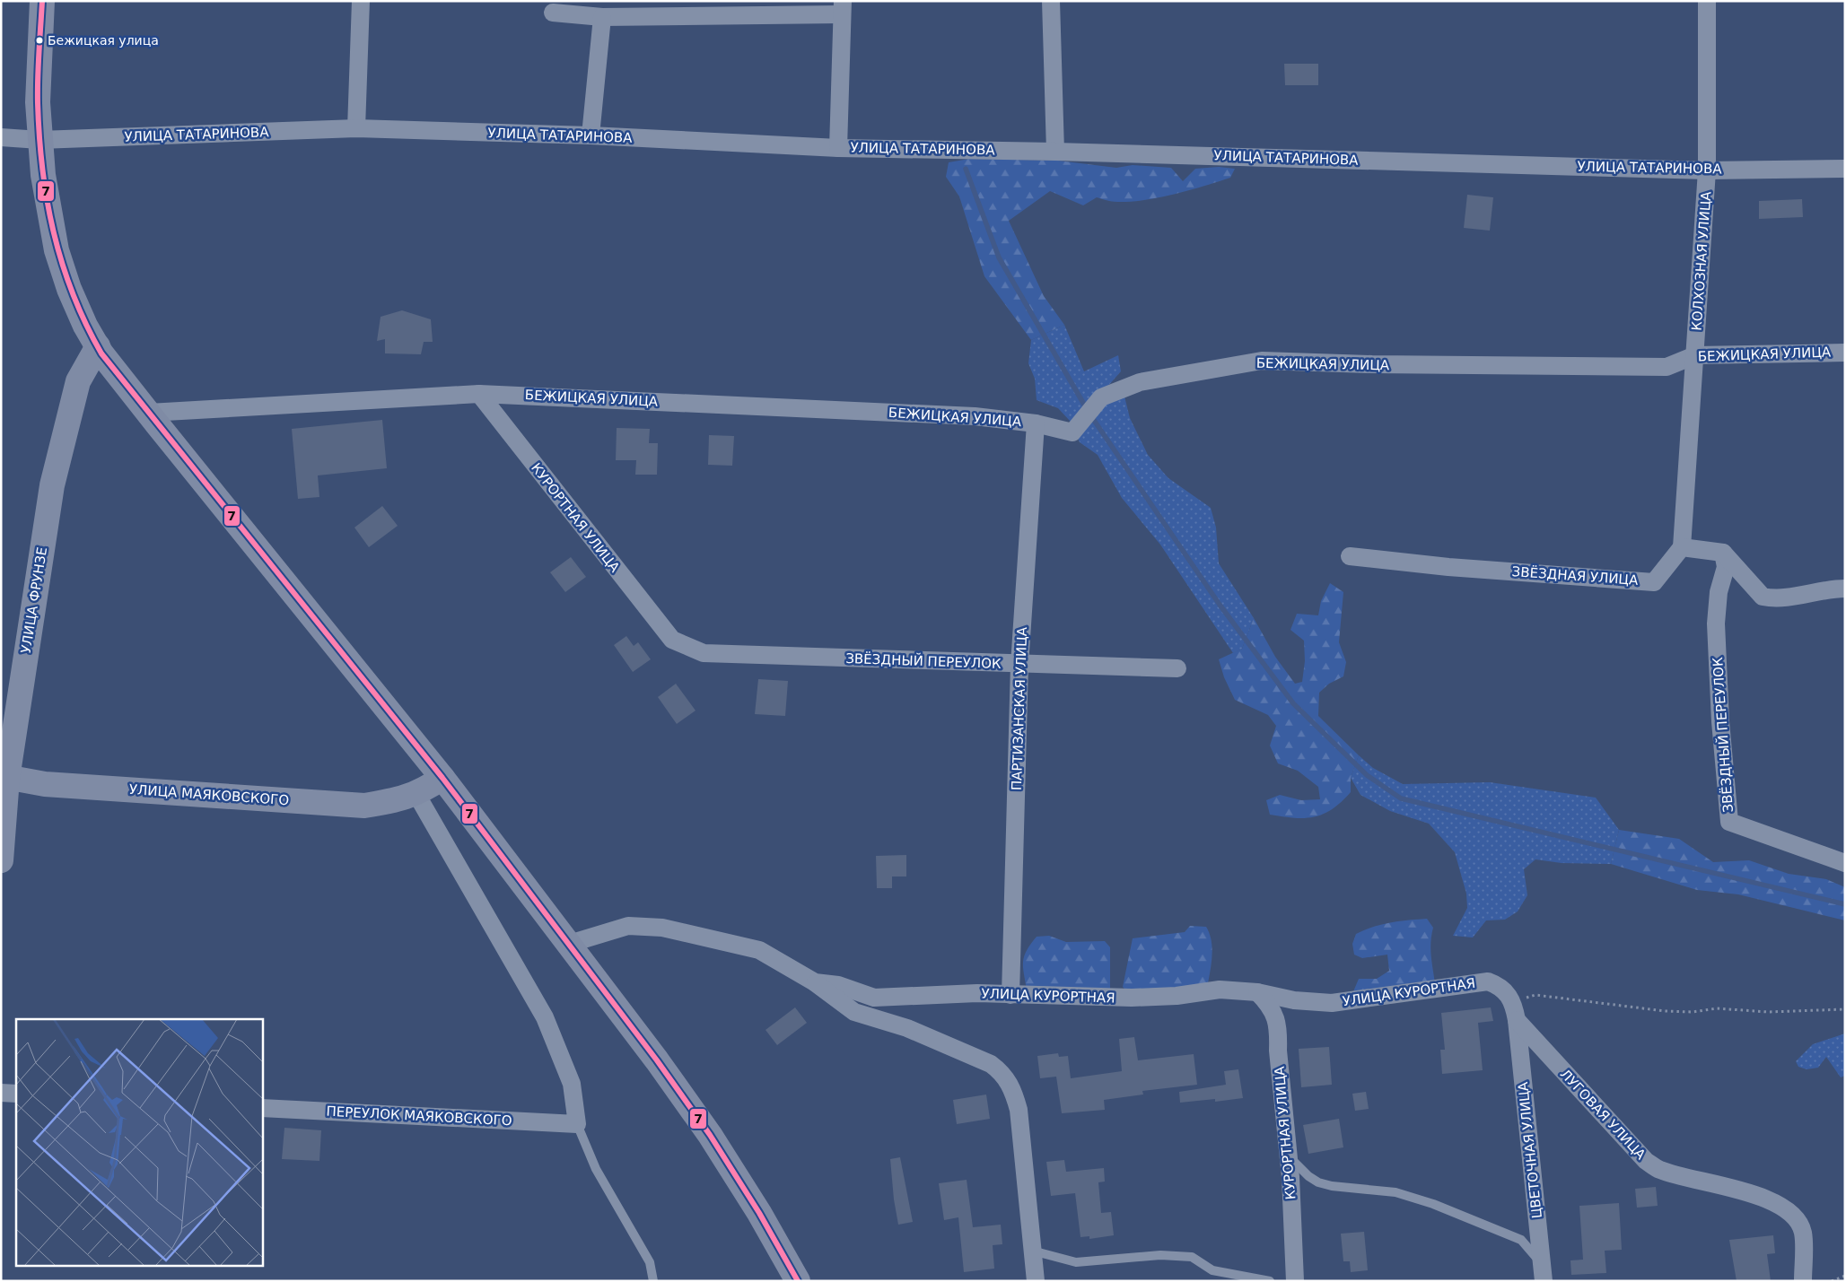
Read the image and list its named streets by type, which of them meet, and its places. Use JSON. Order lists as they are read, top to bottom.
{
  "streets": {
    "main road": ["УЛИЦА ФРУНЗЕ", "УЛИЦА МАЯКОВСКОГО"],
    "street": [
      "УЛИЦА ТАТАРИНОВА",
      "КОЛХОЗНАЯ УЛИЦА",
      "БЕЖИЦКАЯ УЛИЦА",
      "КУРОРТНАЯ УЛИЦА",
      "ЗВЁЗДНАЯ УЛИЦА",
      "ЗВЁЗДНЫЙ ПЕРЕУЛОК",
      "ПАРТИЗАНСКАЯ УЛИЦА",
      "УЛИЦА КУРОРТНАЯ",
      "ЛУГОВАЯ УЛИЦА",
      "ПЕРЕУЛОК МАЯКОВСКОГО",
      "ЦВЕТОЧНАЯ УЛИЦА"
    ]
  },
  "crossings": [
    ["УЛИЦА ТАТАРИНОВА", "КОЛХОЗНАЯ УЛИЦА"],
    ["КОЛХОЗНАЯ УЛИЦА", "БЕЖИЦКАЯ УЛИЦА"],
    ["КОЛХОЗНАЯ УЛИЦА", "ЗВЁЗДНАЯ УЛИЦА"],
    ["БЕЖИЦКАЯ УЛИЦА", "КУРОРТНАЯ УЛИЦА"],
    ["БЕЖИЦКАЯ УЛИЦА", "ПАРТИЗАНСКАЯ УЛИЦА"],
    ["КУРОРТНАЯ УЛИЦА", "ЗВЁЗДНЫЙ ПЕРЕУЛОК"],
    ["КУРОРТНАЯ УЛИЦА", "УЛИЦА КУРОРТНАЯ"],
    ["УЛИЦА ФРУНЗЕ", "УЛИЦА МАЯКОВСКОГО"],
    ["ЗВЁЗДНЫЙ ПЕРЕУЛОК", "ПАРТИЗАНСКАЯ УЛИЦА"],
    ["ПАРТИЗАНСКАЯ УЛИЦА", "УЛИЦА КУРОРТНАЯ"],
    ["УЛИЦА КУРОРТНАЯ", "ЛУГОВАЯ УЛИЦА"],
    ["УЛИЦА КУРОРТНАЯ", "ЦВЕТОЧНАЯ УЛИЦА"],
    ["ЛУГОВАЯ УЛИЦА", "ЦВЕТОЧНАЯ УЛИЦА"]
  ],
  "places": ["Бежицкая улица"],
  "lines": ["transit line 7"]
}
